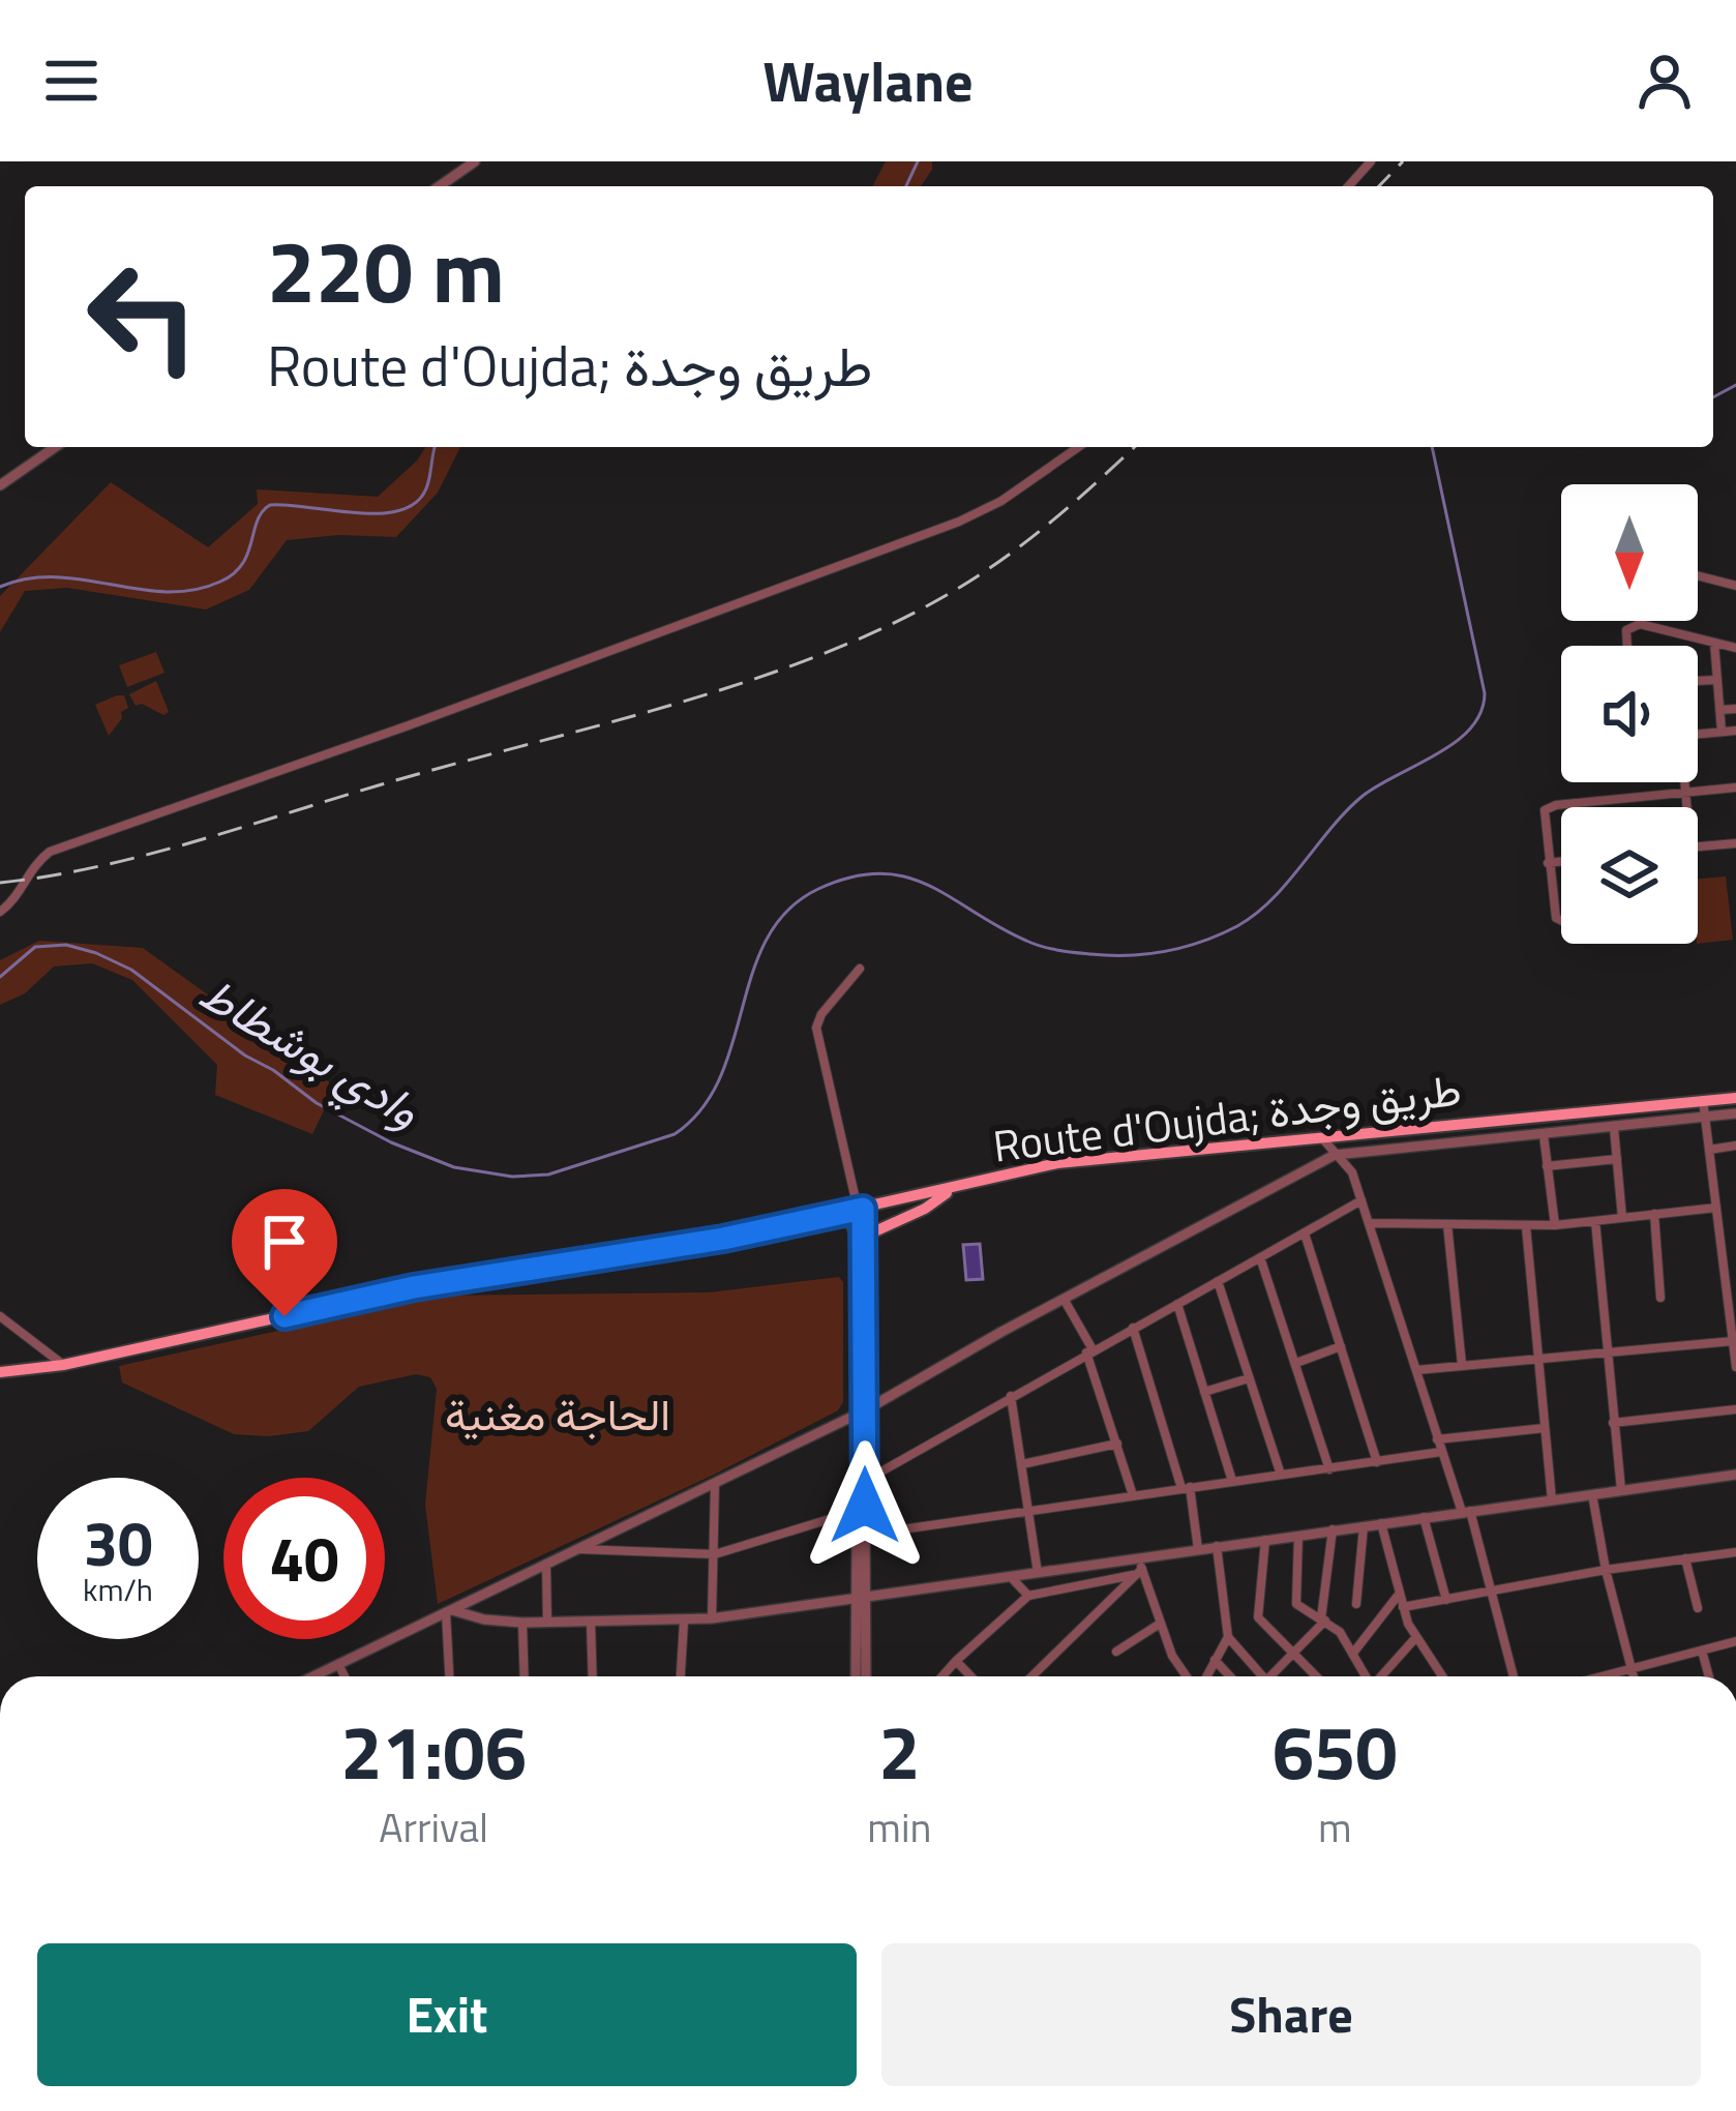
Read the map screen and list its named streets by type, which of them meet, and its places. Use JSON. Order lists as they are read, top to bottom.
{
  "streets": {
    "main road": ["Route d'Oujda; طريق وجدة"]
  },
  "water": ["وادي بوشطاط"],
  "parks": ["الحاجة مغنية"],
  "north": "bottom",
  "page": {
    "header": "Waylane",
    "turn": ["220 m", "Route d'Oujda; طريق وجدة"],
    "speed": "30 km/h",
    "limit": "40",
    "eta": [
      "21:06",
      "Arrival",
      "2",
      "min",
      "650",
      "m"
    ],
    "buttons": ["Exit", "Share"]
  }
}
